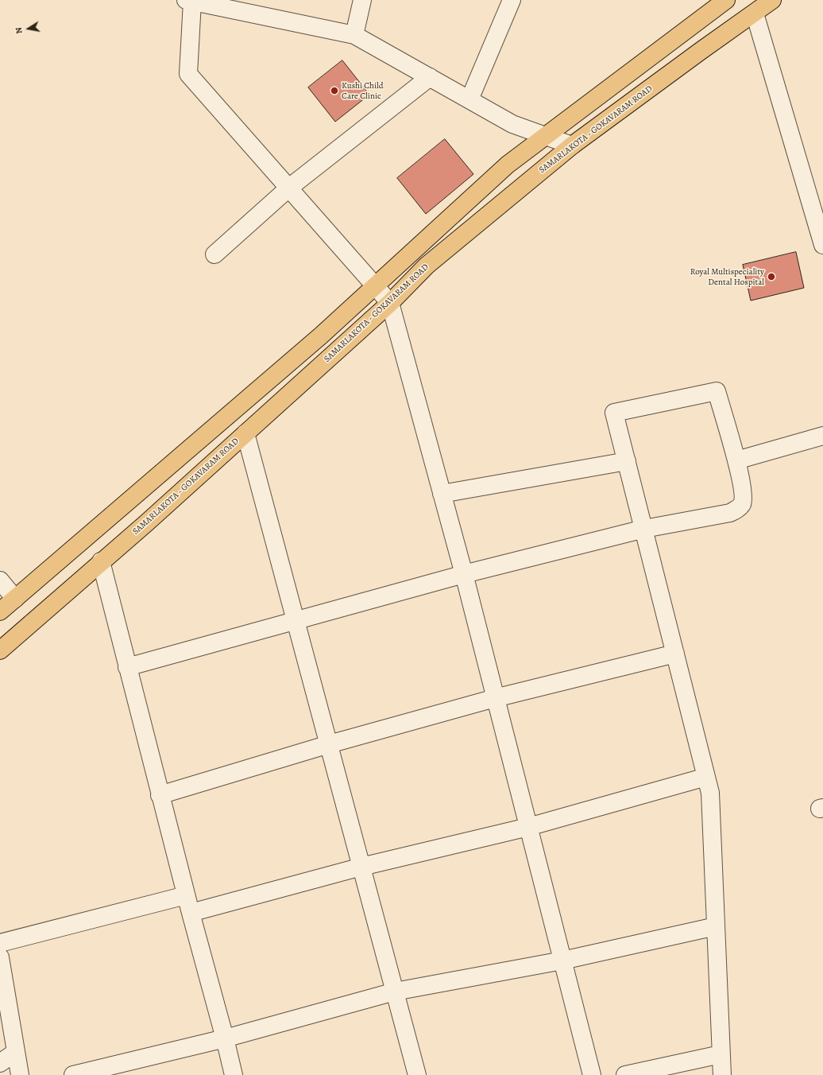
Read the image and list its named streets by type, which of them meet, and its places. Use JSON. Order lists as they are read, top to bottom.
{
  "streets": {
    "main road": ["SAMARLAKOTA - GOKAVARAM ROAD"]
  },
  "places": ["Kushi Child Care Clinic", "Royal Multispeciality Dental Hospital"],
  "north": "left"
}
